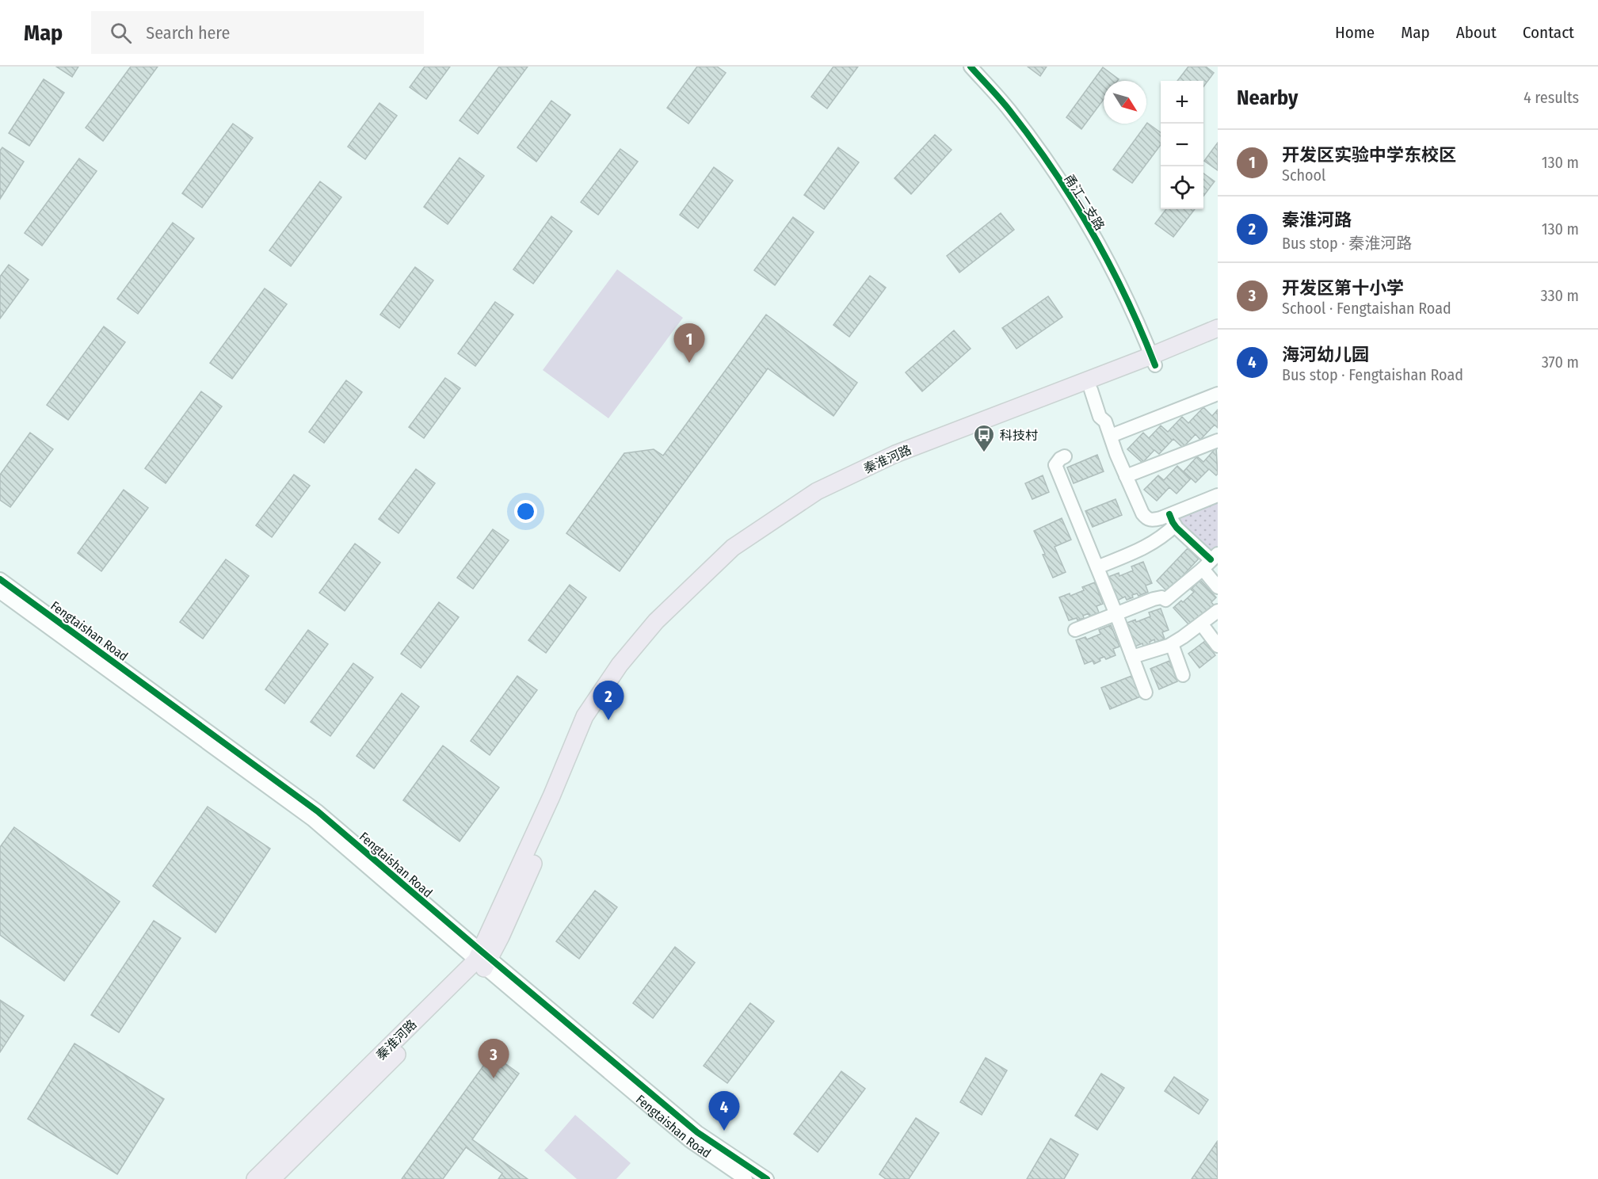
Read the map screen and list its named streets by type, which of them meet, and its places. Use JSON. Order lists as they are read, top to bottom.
{
  "streets": {
    "main road": ["秦淮河路"],
    "street": ["甬江二支路", "Fengtaishan Road"]
  },
  "crossings": [
    ["甬江二支路", "秦淮河路"],
    ["秦淮河路", "Fengtaishan Road"]
  ],
  "places": {
    "bus stop": ["科技村"]
  },
  "north": "bottom right",
  "page": {
    "header": "Map",
    "search": "Search here",
    "nav": [
      "Home",
      "Map",
      "About",
      "Contact"
    ],
    "heading": ["Nearby", "4 results"],
    "map_buttons": ["+", "−"],
    "list": [
      {
        "mark": "1",
        "name": "开发区实验中学东校区",
        "note": "School",
        "value": "130 m"
      },
      {
        "mark": "2",
        "name": "秦淮河路",
        "note": "Bus stop · 秦淮河路",
        "value": "130 m"
      },
      {
        "mark": "3",
        "name": "开发区第十小学",
        "note": "School · Fengtaishan Road",
        "value": "330 m"
      },
      {
        "mark": "4",
        "name": "海河幼儿园",
        "note": "Bus stop · Fengtaishan Road",
        "value": "370 m"
      }
    ],
    "pins": [
      "1",
      "2",
      "3",
      "4"
    ]
  }
}
